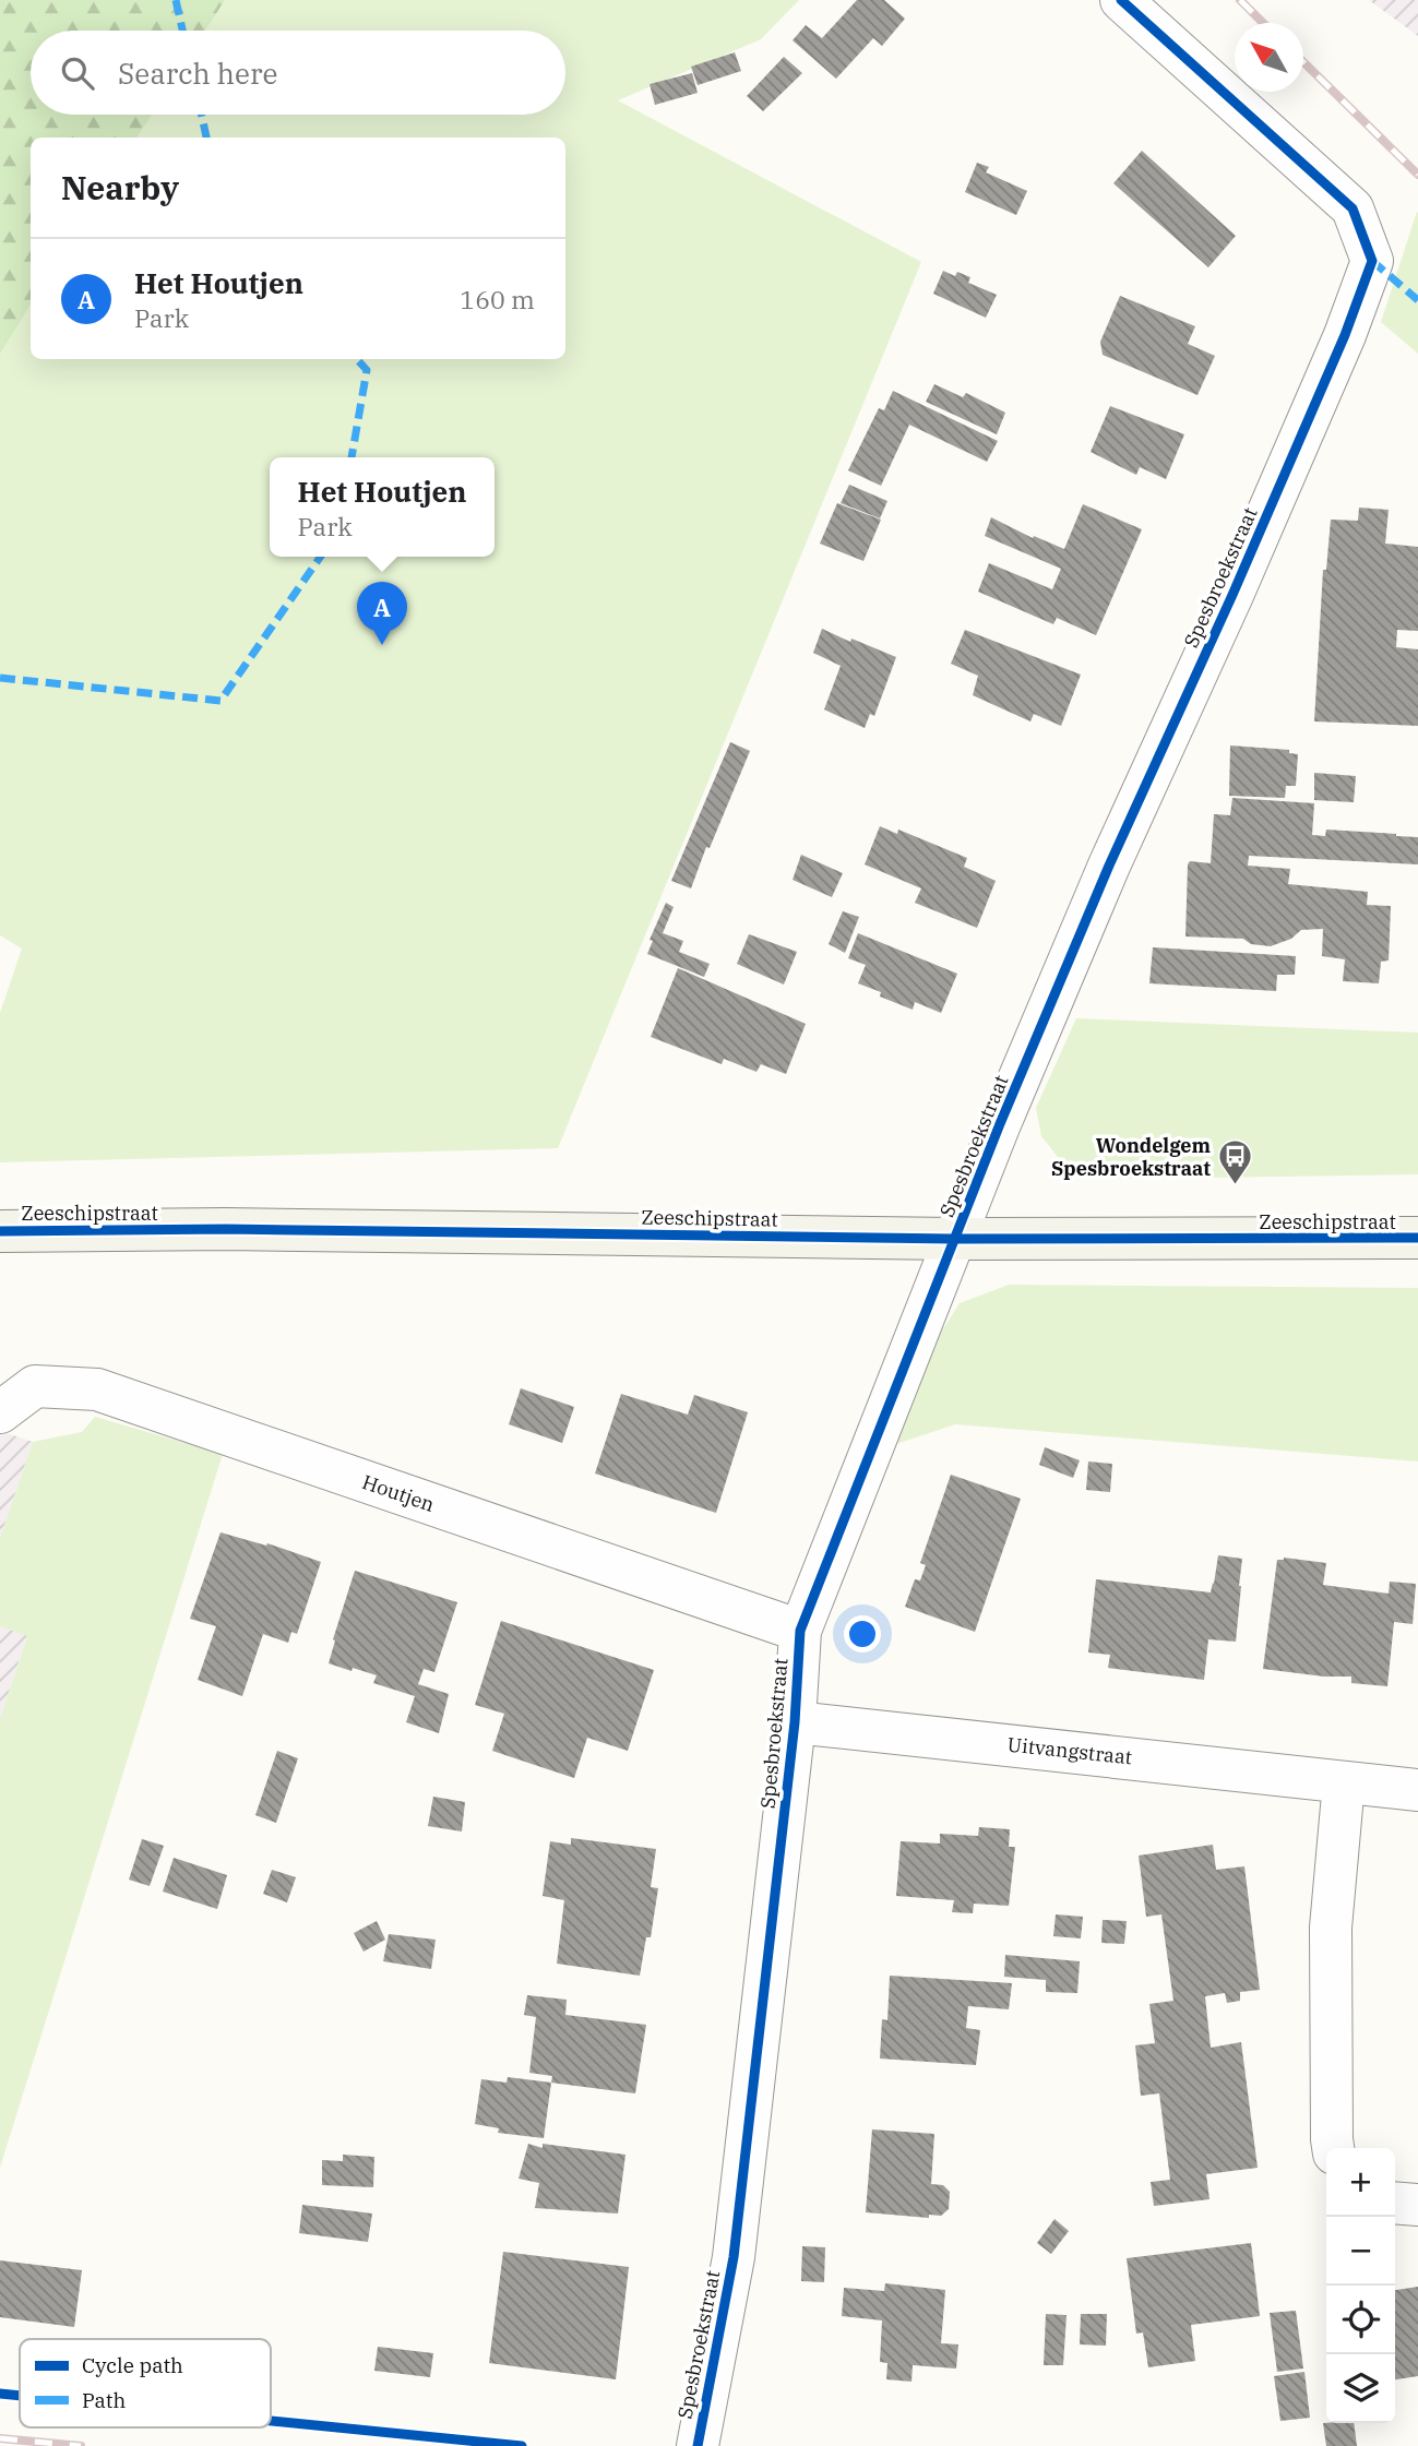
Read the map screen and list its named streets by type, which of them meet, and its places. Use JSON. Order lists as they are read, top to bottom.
{
  "streets": {
    "main road": ["Zeeschipstraat"],
    "street": ["Spesbroekstraat", "Houtjen", "Uitvangstraat"]
  },
  "crossings": [
    ["Spesbroekstraat", "Zeeschipstraat"],
    ["Spesbroekstraat", "Houtjen"],
    ["Spesbroekstraat", "Uitvangstraat"]
  ],
  "places": {
    "bus stop": ["Wondelgem Spesbroekstraat"]
  },
  "legend": ["Cycle path", "Path"],
  "north": "top left",
  "page": {
    "search": "Search here",
    "heading": "Nearby",
    "list": [
      {
        "mark": "A",
        "name": "Het Houtjen",
        "note": "Park",
        "value": "160 m"
      }
    ],
    "popup": ["Het Houtjen", "Park"],
    "pins": "A",
    "map_buttons": ["+", "−"]
  }
}
